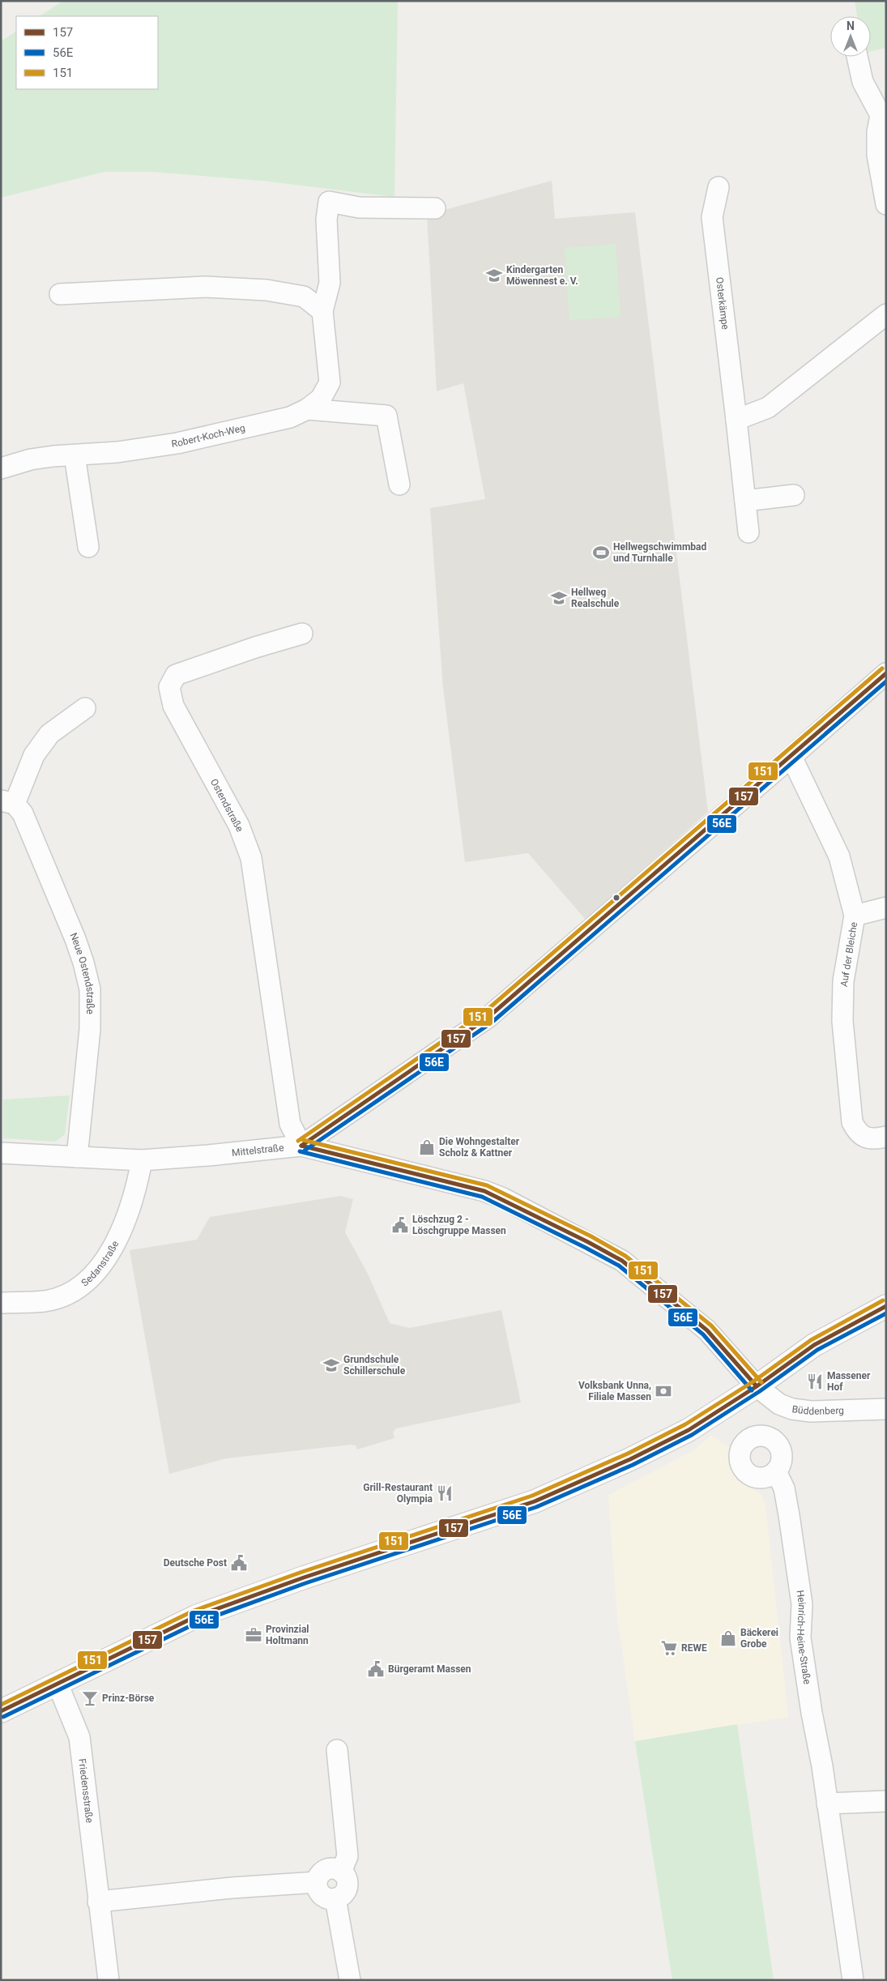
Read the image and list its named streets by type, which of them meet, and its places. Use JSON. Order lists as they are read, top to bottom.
{
  "streets": {
    "street": [
      "Osterkämpe",
      "Robert-Koch-Weg",
      "Ostendstraße",
      "Auf der Bleiche",
      "Neue Ostendstraße",
      "Mittelstraße",
      "Sedanstraße",
      "Büddenberg",
      "Heinrich-Heine-Straße",
      "Friedensstraße"
    ]
  },
  "crossings": [
    ["Ostendstraße", "Mittelstraße"],
    ["Neue Ostendstraße", "Mittelstraße"],
    ["Mittelstraße", "Sedanstraße"],
    ["Mittelstraße", "Büddenberg"]
  ],
  "places": {
    "school or university": ["Kindergarten Möwennest e. V.", "Hellweg Realschule", "Grundschule Schillerschule"],
    "sports": ["Hellwegschwimmbad und Turnhalle"],
    "shop": ["Die Wohngestalter Scholz & Kattner", "Bäckerei Grobe"],
    "public building": ["Löschzug 2 - Löschgruppe Massen", "Deutsche Post", "Bürgeramt Massen"],
    "restaurant": ["Massener Hof", "Grill-Restaurant Olympia"],
    "bank": ["Volksbank Unna, Filiale Massen"],
    "office": ["Provinzial Holtmann"],
    "supermarket": ["REWE"],
    "bar": ["Prinz-Börse"]
  },
  "lines": ["transit line 151", "transit line 157", "transit line 56E"],
  "legend": ["157", "56E", "151"],
  "north": "top"
}
